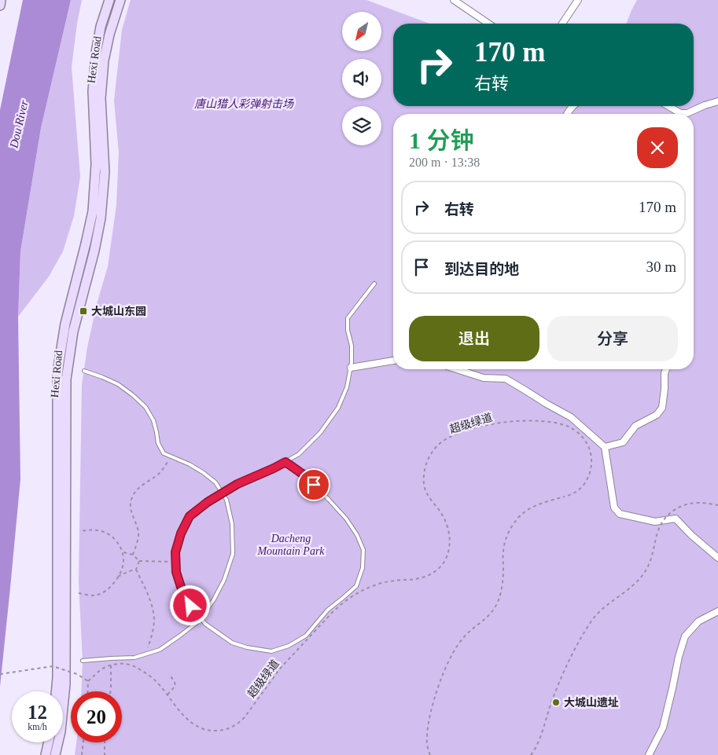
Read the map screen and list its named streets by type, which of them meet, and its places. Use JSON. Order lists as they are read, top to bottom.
{
  "streets": {
    "street": ["Hexi Road"],
    "path": ["超级绿道"]
  },
  "water": ["Dou River"],
  "parks": ["唐山猎人彩弹射击场", "Dacheng Mountain Park"],
  "places": {
    "transit": ["大城山东园"],
    "other": ["大城山遗址"]
  },
  "north": "bottom left",
  "page": {
    "turn": ["170 m", "右转"],
    "heading": ["1 分钟", "200 m · 13:38"],
    "list": [
      {
        "name": "右转",
        "value": "170 m"
      },
      {
        "name": "到达目的地",
        "value": "30 m"
      }
    ],
    "buttons": ["退出", "分享"],
    "speed": "12 km/h",
    "limit": "20"
  }
}
